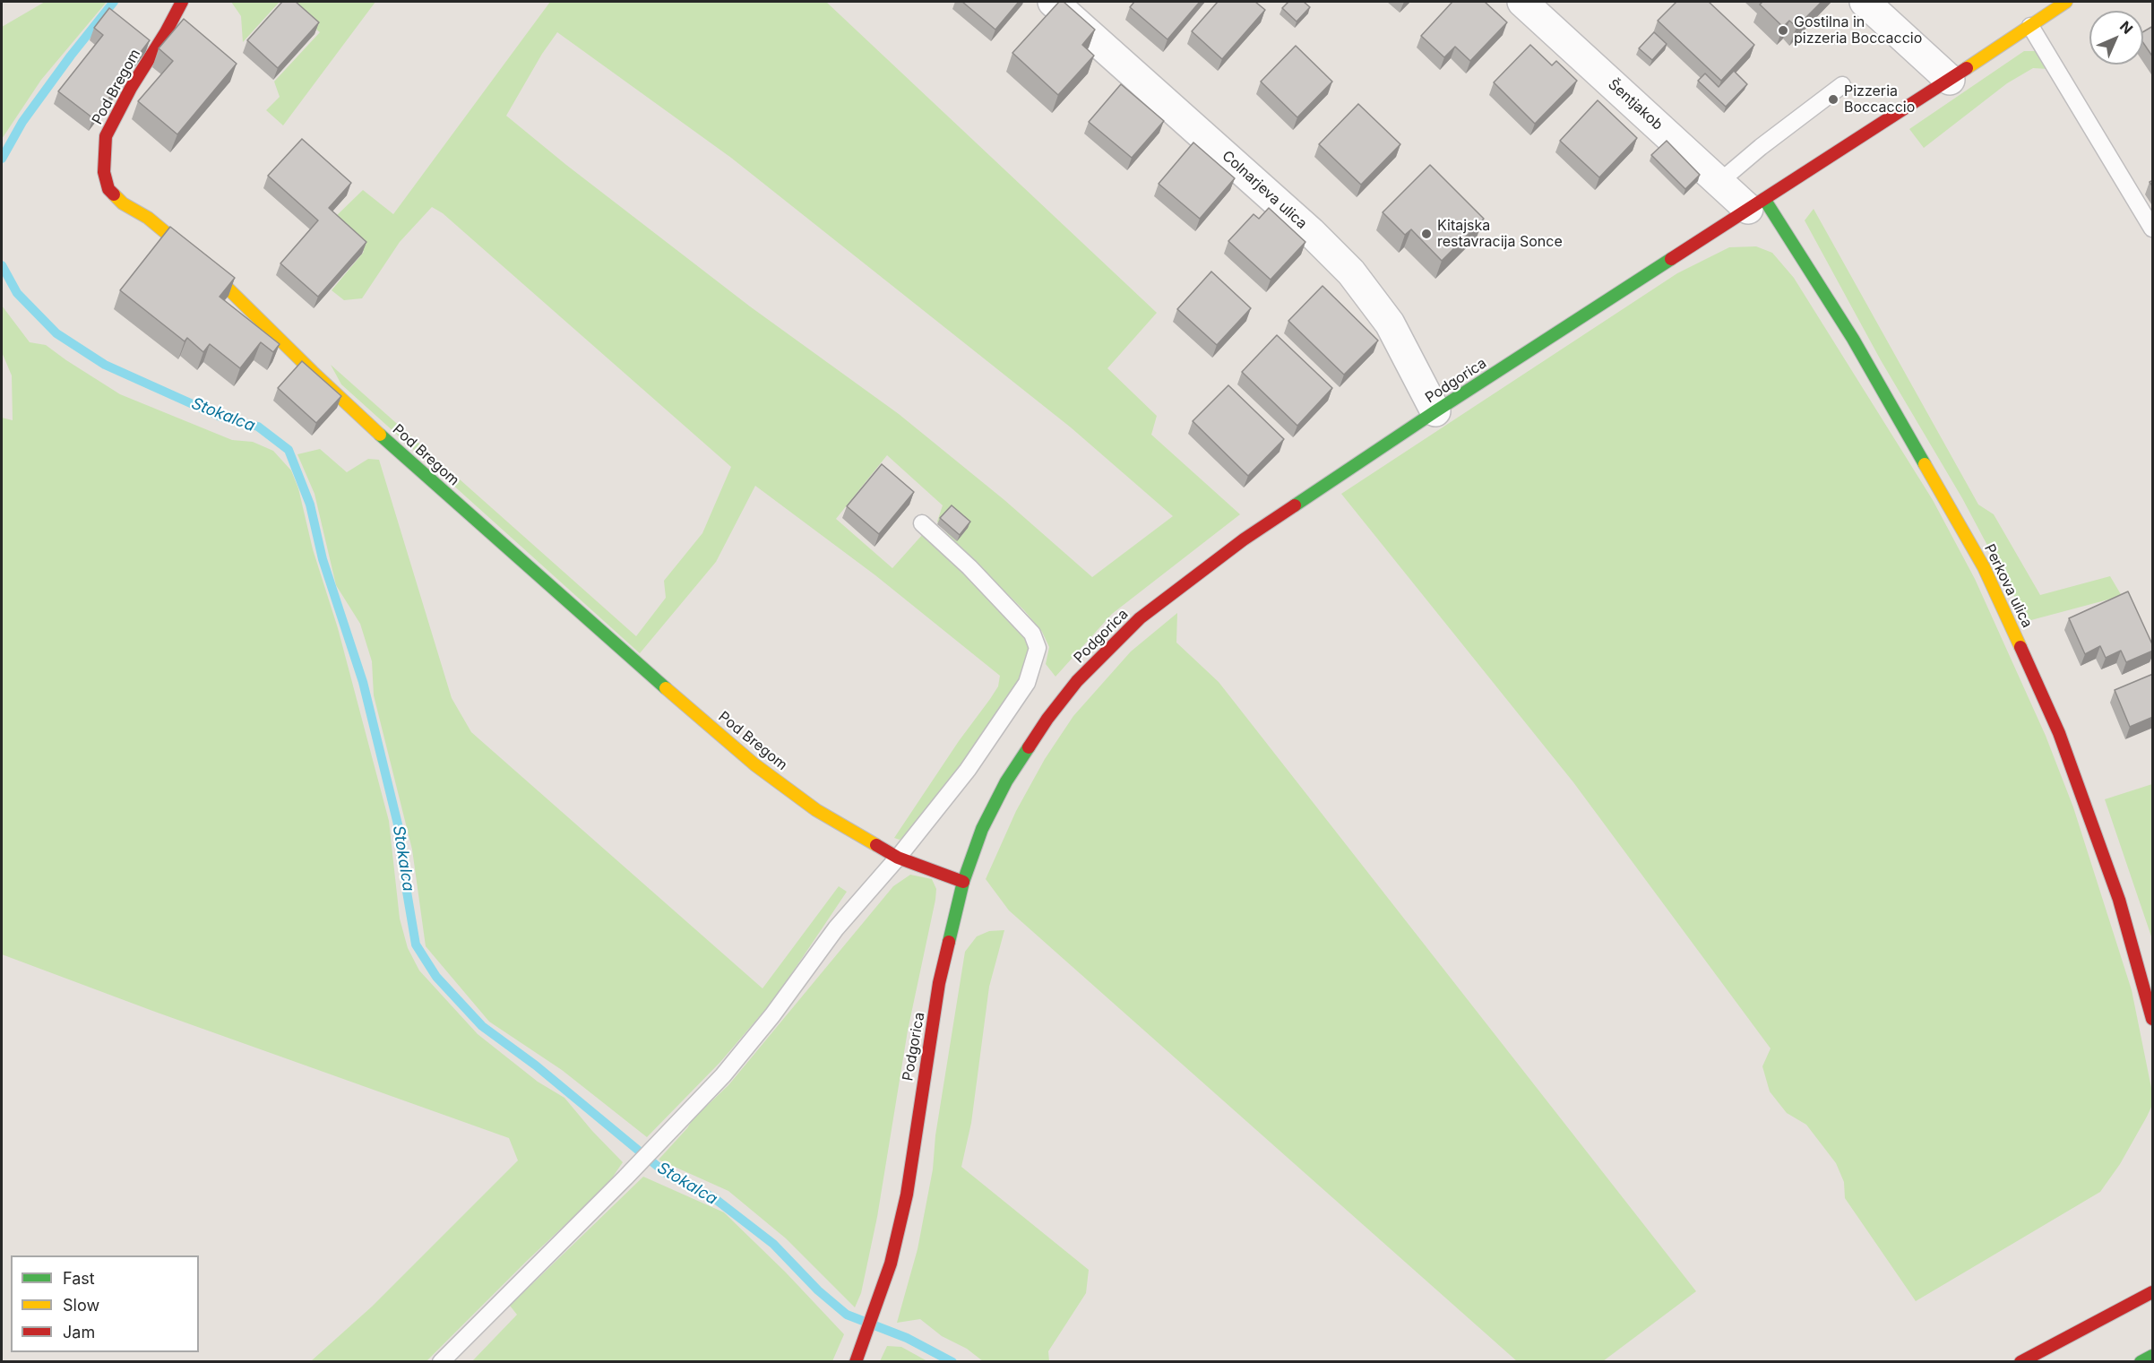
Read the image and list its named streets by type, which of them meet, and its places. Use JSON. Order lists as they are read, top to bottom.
{
  "streets": {
    "main road": ["Pod Bregom", "Podgorica", "Perkova ulica"],
    "street": ["Šentjakob", "Colnarjeva ulica"]
  },
  "crossings": [
    ["Pod Bregom", "Podgorica"],
    ["Šentjakob", "Podgorica"],
    ["Šentjakob", "Perkova ulica"],
    ["Colnarjeva ulica", "Podgorica"],
    ["Podgorica", "Perkova ulica"]
  ],
  "water": ["Stokalca"],
  "places": ["Gostilna in pizzeria Boccaccio", "Pizzeria Boccaccio", "Kitajska restavracija Sonce"],
  "legend": ["Fast", "Slow", "Jam"],
  "north": "top right"
}
